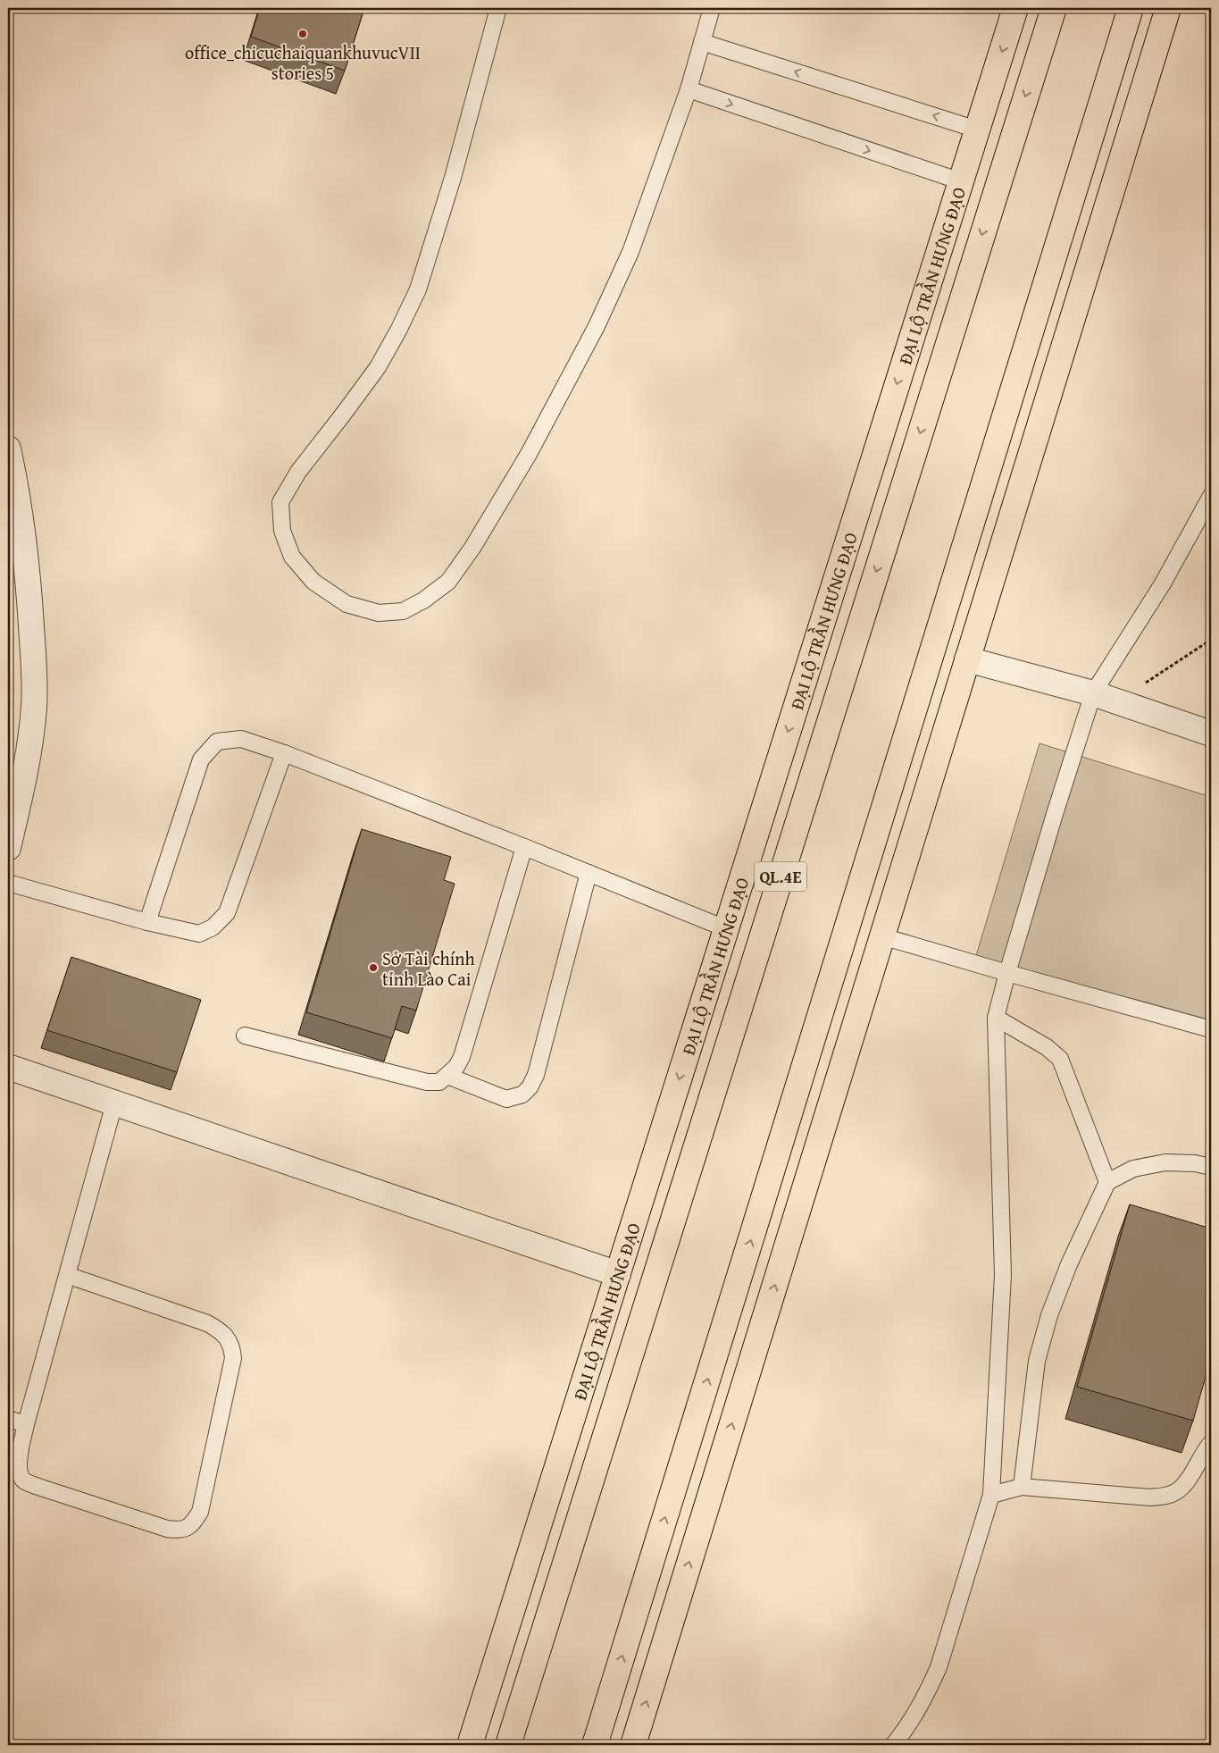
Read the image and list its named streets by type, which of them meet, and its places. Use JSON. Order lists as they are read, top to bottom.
{
  "streets": {
    "main road": ["ĐẠI LỘ TRẦN HƯNG ĐẠO", "QL.4E"]
  },
  "places": ["office_chicuchaiquankhuvucVII stories 5", "Sở Tài chính tỉnh Lào Cai"]
}
